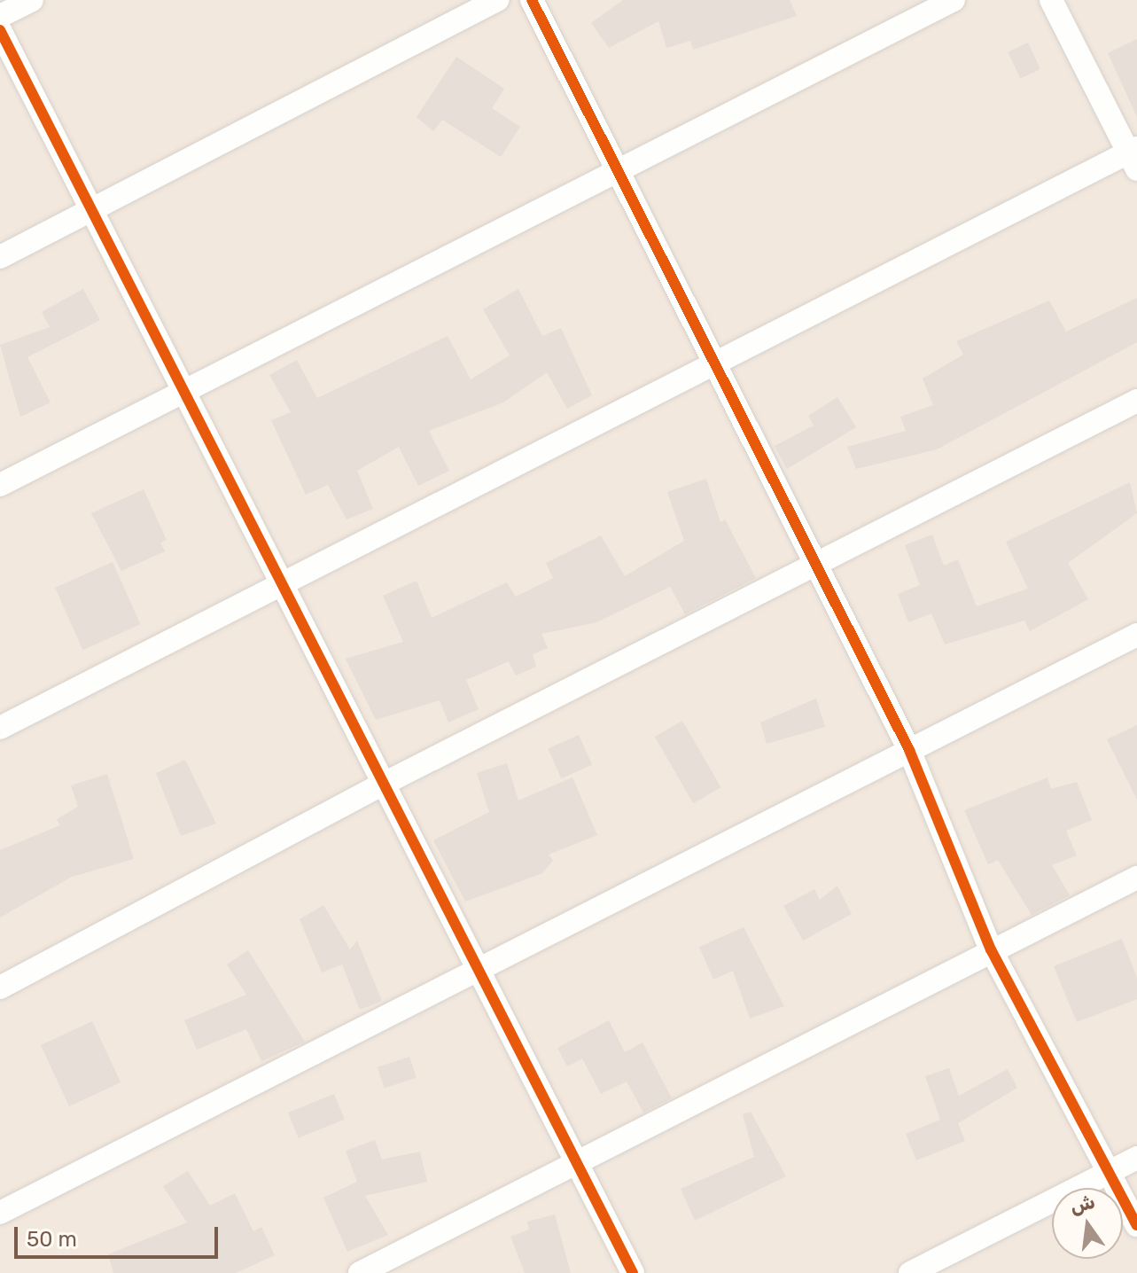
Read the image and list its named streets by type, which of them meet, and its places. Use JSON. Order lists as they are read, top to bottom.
{
  "scale_bar": "50 m",
  "north": "top"
}
